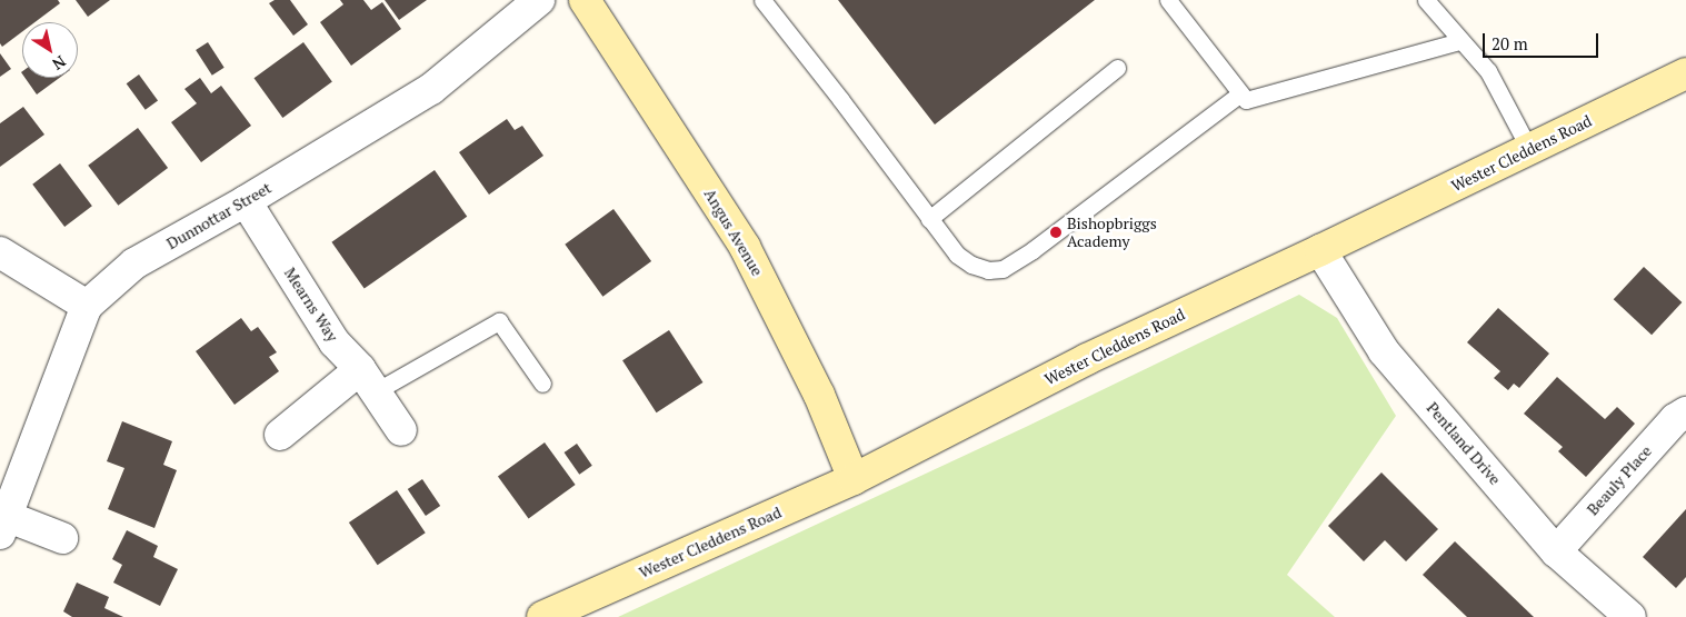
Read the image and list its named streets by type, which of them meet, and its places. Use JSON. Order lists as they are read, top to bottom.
{
  "streets": {
    "street": [
      "Wester Cleddens Road",
      "Dunnottar Street",
      "Angus Avenue",
      "Mearns Way",
      "Pentland Drive",
      "Beauly Place"
    ]
  },
  "crossings": [
    ["Wester Cleddens Road", "Angus Avenue"],
    ["Wester Cleddens Road", "Pentland Drive"],
    ["Dunnottar Street", "Mearns Way"],
    ["Pentland Drive", "Beauly Place"]
  ],
  "places": ["Bishopbriggs Academy"],
  "scale_bar": "20 m",
  "north": "bottom right"
}
